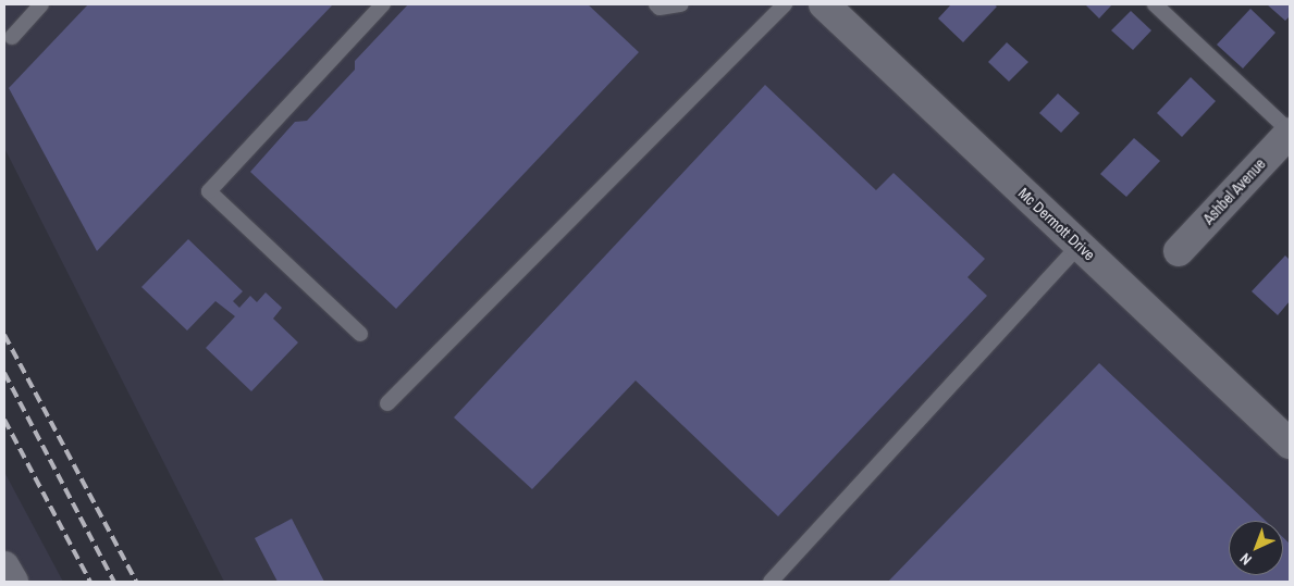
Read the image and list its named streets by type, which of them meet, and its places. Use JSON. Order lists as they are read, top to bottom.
{
  "streets": {
    "street": ["Ashbel Avenue", "Mc Dermott Drive"]
  },
  "north": "bottom left"
}
